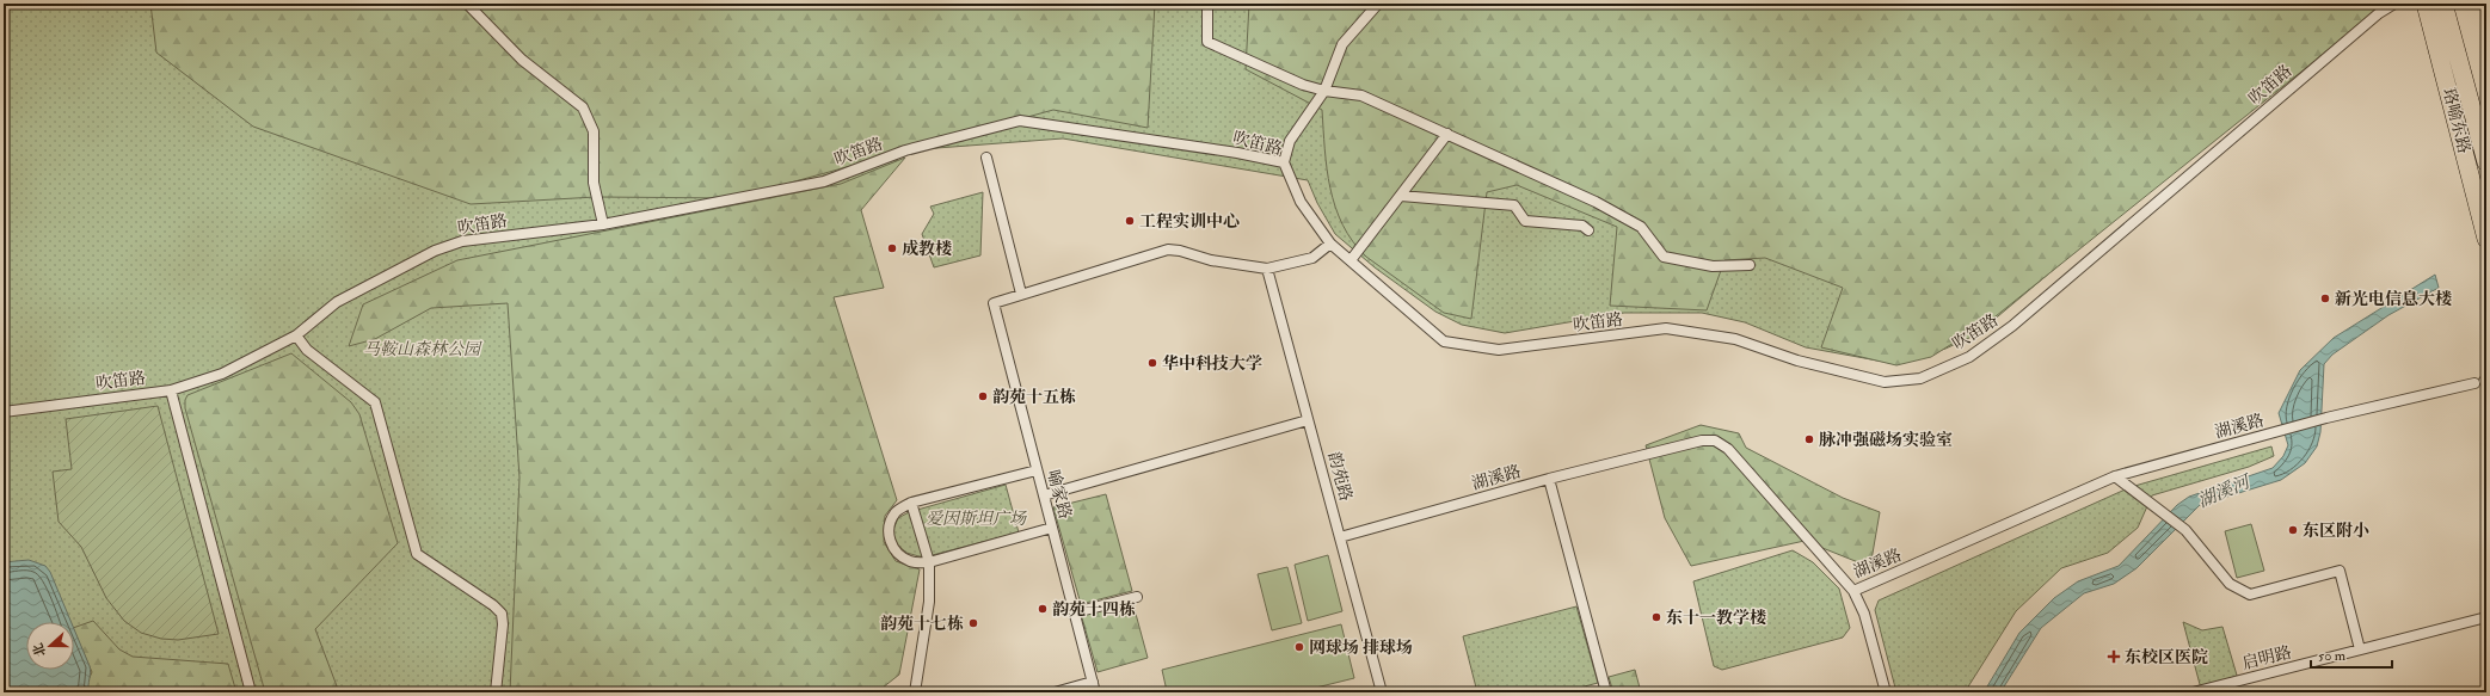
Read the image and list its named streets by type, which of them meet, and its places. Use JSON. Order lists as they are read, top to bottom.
{
  "streets": {
    "highway": ["珞喻东路"],
    "street": [
      "吹笛路",
      "湖溪路",
      "韵苑路",
      "喻家路",
      "启明路"
    ]
  },
  "crossings": [
    ["湖溪路", "韵苑路"]
  ],
  "water": ["湖溪河"],
  "parks": ["马鞍山森林公园", "爱因斯坦广场"],
  "places": {
    "other": [
      "工程实训中心",
      "成教楼",
      "新光电信息大楼",
      "华中科技大学",
      "韵苑十五栋",
      "脉冲强磁场实验室",
      "东区附小",
      "韵苑十四栋",
      "东十一教学楼",
      "韵苑十七栋",
      "网球场 排球场"
    ],
    "health": ["东校区医院"]
  },
  "scale_bar": "50 m",
  "north": "left"
}
